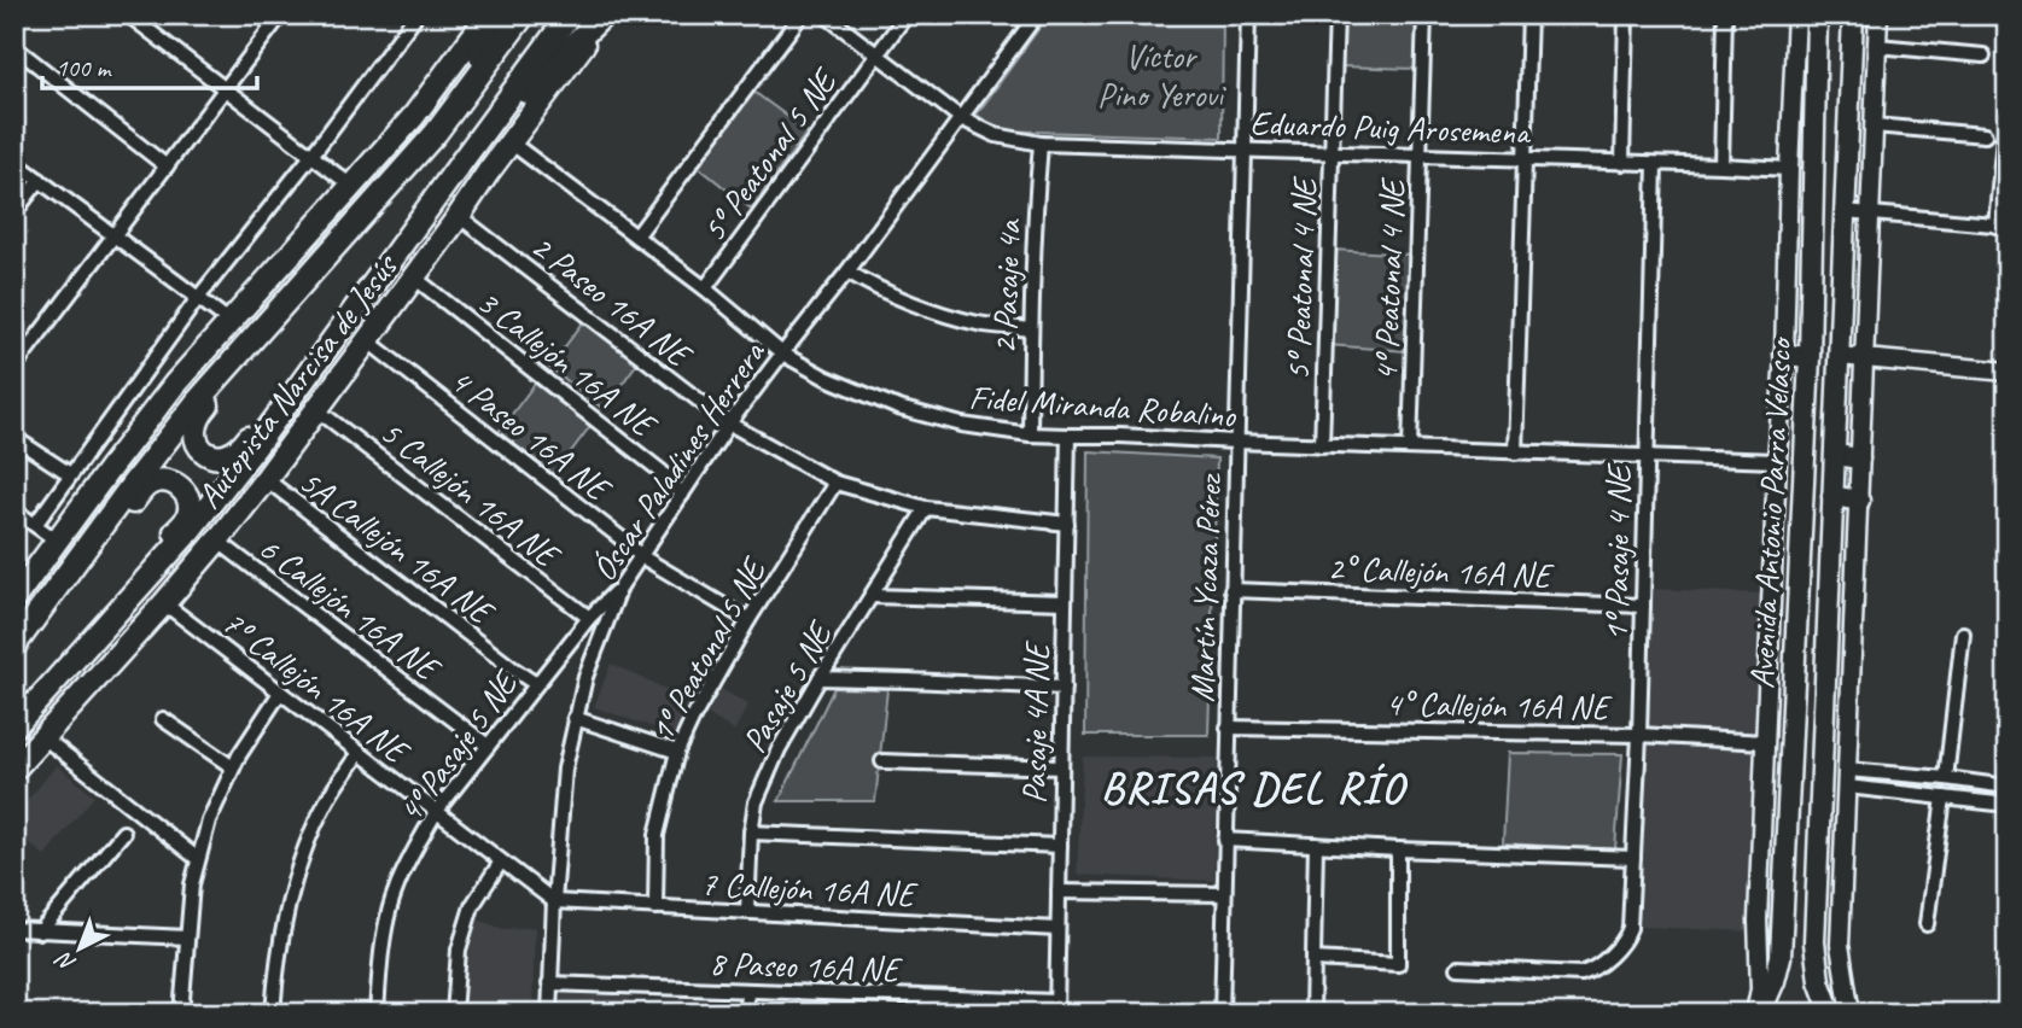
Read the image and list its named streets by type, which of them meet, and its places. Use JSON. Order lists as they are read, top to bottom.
{
  "streets": {
    "main road": ["Autopista Narcisa de Jesús", "Avenida Antonio Parra Velasco"],
    "street": [
      "Eduardo Puig Arosemena",
      "5º Peatonal 5 NE",
      "5º Peatonal 4 NE",
      "4º Peatonal 4 NE",
      "2 Pasaje 4a",
      "2 Paseo 16A NE",
      "3 Callejón 16A NE",
      "Fidel Miranda Robalino",
      "4 Paseo 16A NE",
      "Óscar Paladines Herrera",
      "5 Callejón 16A NE",
      "5A Callejón 16A NE",
      "1º Pasaje 4 NE",
      "2° Callejón 16A NE",
      "Martín Ycaza Pérez",
      "6 Callejón 16A NE",
      "1º Peatonal 5 NE",
      "7º Callejón 16A NE",
      "Pasaje 5 NE",
      "4° Callejón 16A NE",
      "Pasaje 4A NE",
      "4º Pasaje 5 NE",
      "7 Callejón 16A NE",
      "8 Paseo 16A NE"
    ]
  },
  "crossings": [
    ["Eduardo Puig Arosemena", "5º Peatonal 5 NE"],
    ["Eduardo Puig Arosemena", "5º Peatonal 4 NE"],
    ["Eduardo Puig Arosemena", "4º Peatonal 4 NE"],
    ["Eduardo Puig Arosemena", "2 Pasaje 4a"],
    ["Eduardo Puig Arosemena", "Óscar Paladines Herrera"],
    ["Eduardo Puig Arosemena", "Avenida Antonio Parra Velasco"],
    ["Eduardo Puig Arosemena", "1º Pasaje 4 NE"],
    ["Eduardo Puig Arosemena", "Martín Ycaza Pérez"],
    ["5º Peatonal 5 NE", "Fidel Miranda Robalino"],
    ["5º Peatonal 4 NE", "Fidel Miranda Robalino"],
    ["4º Peatonal 4 NE", "Fidel Miranda Robalino"],
    ["2 Pasaje 4a", "Fidel Miranda Robalino"],
    ["2 Paseo 16A NE", "Autopista Narcisa de Jesús"],
    ["2 Paseo 16A NE", "Óscar Paladines Herrera"],
    ["2 Paseo 16A NE", "1º Peatonal 5 NE"],
    ["2 Paseo 16A NE", "Pasaje 5 NE"],
    ["2 Paseo 16A NE", "Pasaje 4A NE"],
    ["3 Callejón 16A NE", "Autopista Narcisa de Jesús"],
    ["3 Callejón 16A NE", "Óscar Paladines Herrera"],
    ["Autopista Narcisa de Jesús", "Fidel Miranda Robalino"],
    ["Autopista Narcisa de Jesús", "4 Paseo 16A NE"],
    ["Autopista Narcisa de Jesús", "5 Callejón 16A NE"],
    ["Autopista Narcisa de Jesús", "5A Callejón 16A NE"],
    ["Autopista Narcisa de Jesús", "6 Callejón 16A NE"],
    ["Autopista Narcisa de Jesús", "7º Callejón 16A NE"],
    ["Fidel Miranda Robalino", "Óscar Paladines Herrera"],
    ["Fidel Miranda Robalino", "Avenida Antonio Parra Velasco"],
    ["Fidel Miranda Robalino", "1º Pasaje 4 NE"],
    ["Fidel Miranda Robalino", "Martín Ycaza Pérez"],
    ["Fidel Miranda Robalino", "Pasaje 4A NE"],
    ["4 Paseo 16A NE", "Óscar Paladines Herrera"],
    ["4 Paseo 16A NE", "1º Peatonal 5 NE"],
    ["Óscar Paladines Herrera", "7º Callejón 16A NE"],
    ["Óscar Paladines Herrera", "4º Pasaje 5 NE"],
    ["Óscar Paladines Herrera", "7 Callejón 16A NE"],
    ["Óscar Paladines Herrera", "8 Paseo 16A NE"],
    ["5 Callejón 16A NE", "4º Pasaje 5 NE"],
    ["Avenida Antonio Parra Velasco", "4° Callejón 16A NE"],
    ["5A Callejón 16A NE", "4º Pasaje 5 NE"],
    ["1º Pasaje 4 NE", "2° Callejón 16A NE"],
    ["1º Pasaje 4 NE", "4° Callejón 16A NE"],
    ["2° Callejón 16A NE", "Martín Ycaza Pérez"],
    ["Martín Ycaza Pérez", "4° Callejón 16A NE"],
    ["6 Callejón 16A NE", "4º Pasaje 5 NE"],
    ["1º Peatonal 5 NE", "7 Callejón 16A NE"],
    ["7º Callejón 16A NE", "4º Pasaje 5 NE"],
    ["7º Callejón 16A NE", "7 Callejón 16A NE"],
    ["Pasaje 5 NE", "7 Callejón 16A NE"],
    ["Pasaje 4A NE", "7 Callejón 16A NE"],
    ["Pasaje 4A NE", "8 Paseo 16A NE"]
  ],
  "districts": ["BRISAS DEL RÍO"],
  "parks": ["Víctor Pino Yerovi"],
  "scale_bar": "100 m",
  "north": "bottom left"
}
